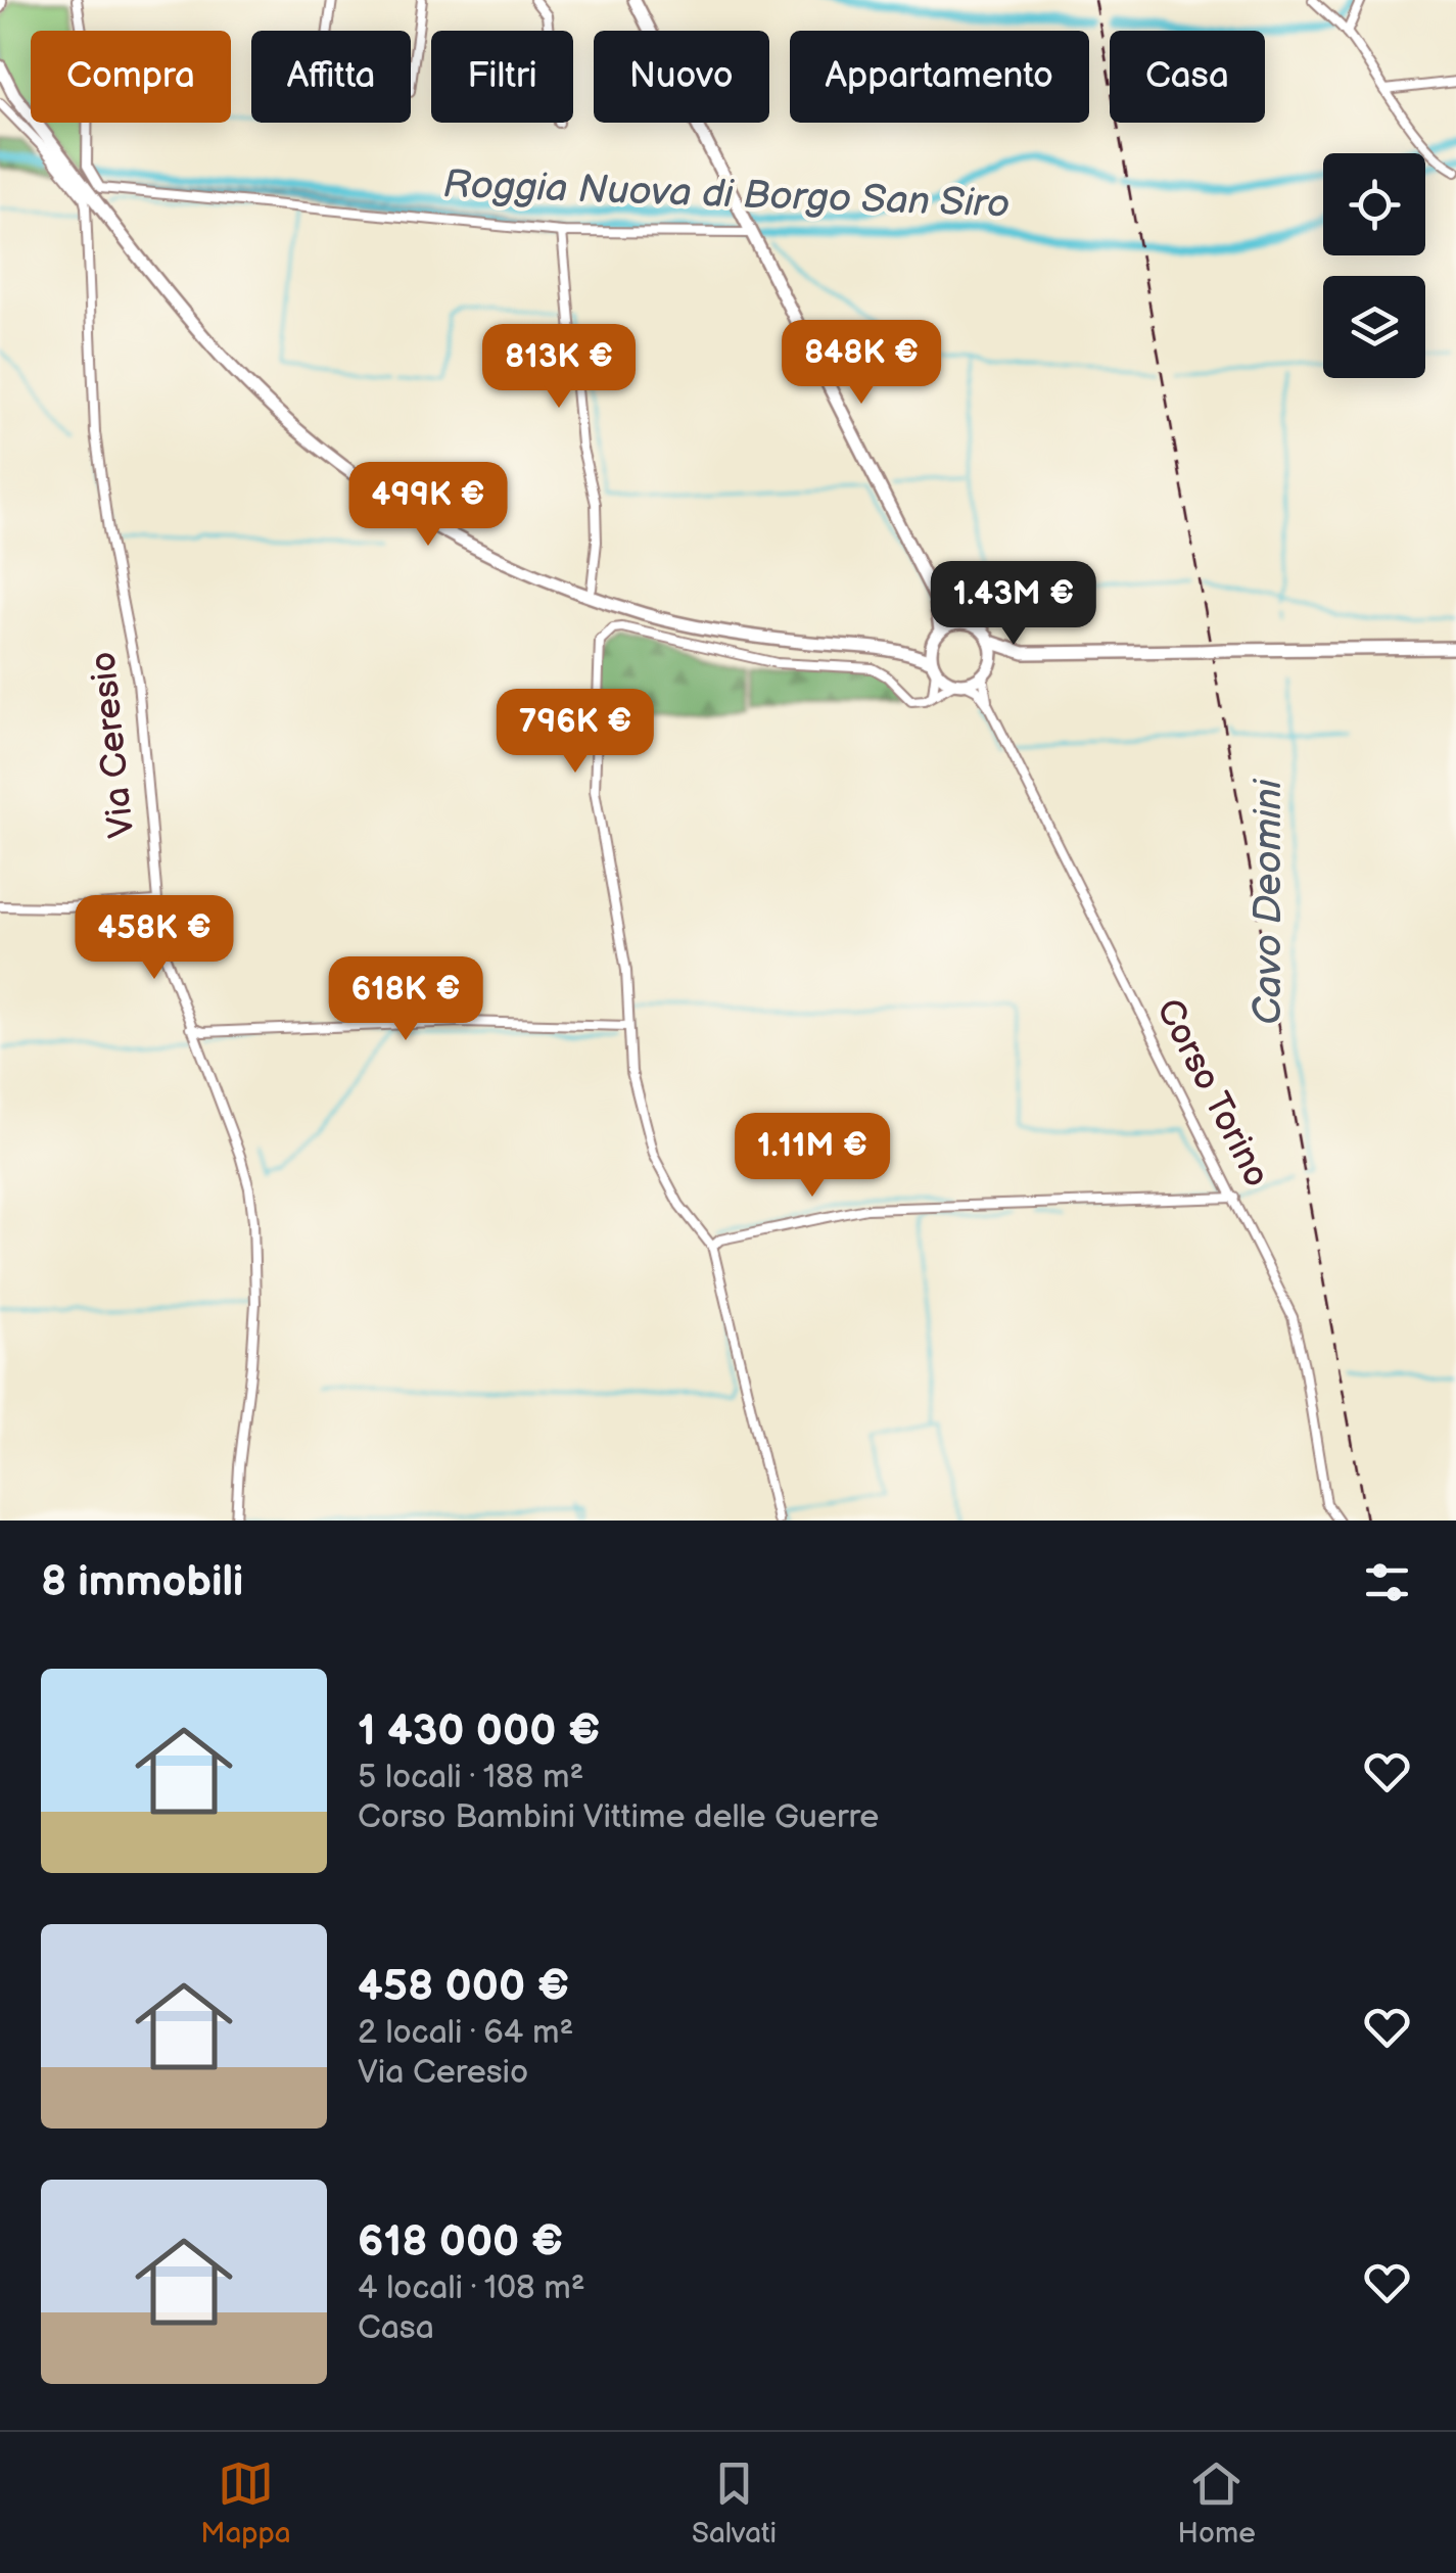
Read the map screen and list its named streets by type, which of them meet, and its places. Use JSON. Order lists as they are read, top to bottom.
{
  "streets": {
    "street": ["Via Ceresio", "Corso Torino"]
  },
  "water": ["Roggia Nuova di Borgo San Siro", "Cavo Deomini"],
  "page": {
    "chip": [
      "Compra",
      "Affitta",
      "Filtri",
      "Nuovo",
      "Appartamento",
      "Casa"
    ],
    "price": [
      "848K €",
      "813K €",
      "499K €",
      "1.43M €",
      "796K €",
      "458K €",
      "618K €",
      "1.11M €"
    ],
    "heading": "8 immobili",
    "list": [
      {
        "name": "1 430 000 €",
        "note": "5 locali · 188 m² · Corso Bambini Vittime delle Guerre"
      },
      {
        "name": "458 000 €",
        "note": "2 locali · 64 m² · Via Ceresio"
      },
      {
        "name": "618 000 €",
        "note": "4 locali · 108 m² · Casa"
      }
    ],
    "tabs": ["Mappa", "Salvati", "Home"]
  }
}
